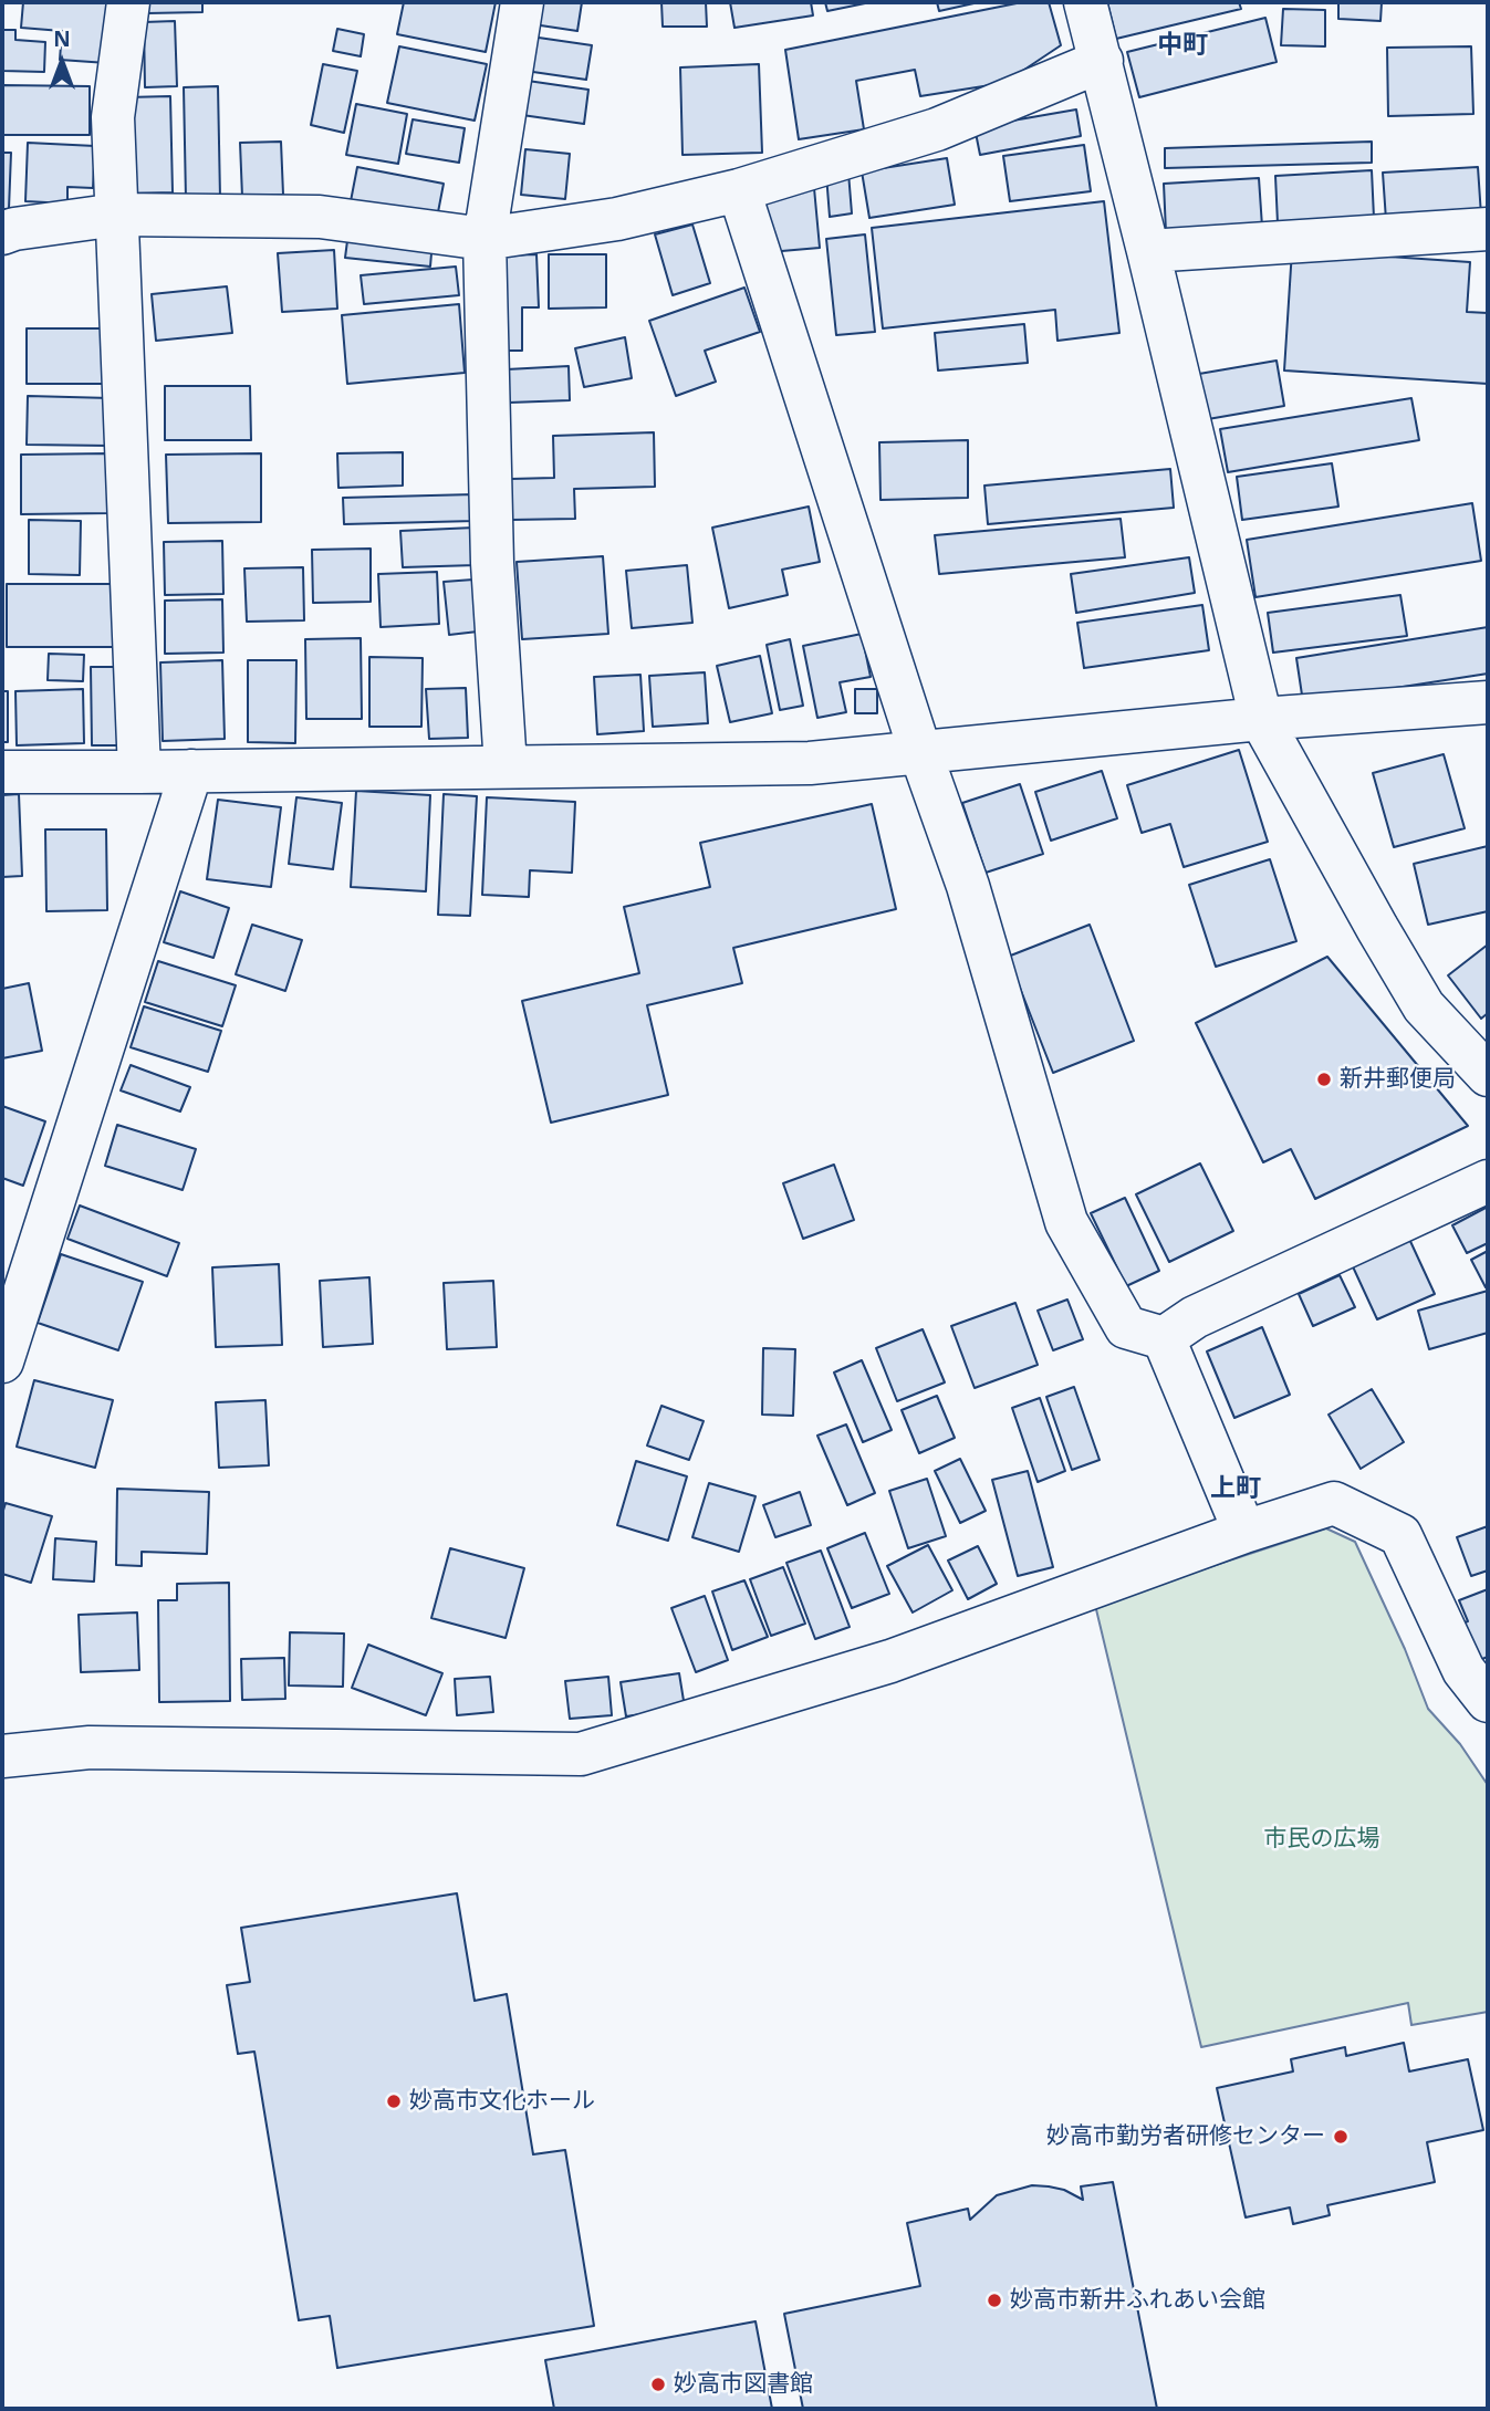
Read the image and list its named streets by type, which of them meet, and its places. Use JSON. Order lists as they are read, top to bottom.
{
  "districts": ["中町", "上町"],
  "parks": ["市民の広場"],
  "places": [
    "新井郵便局",
    "妙高市文化ホール",
    "妙高市勤労者研修センター",
    "妙高市新井ふれあい会館",
    "妙高市図書館"
  ],
  "north": "top"
}
